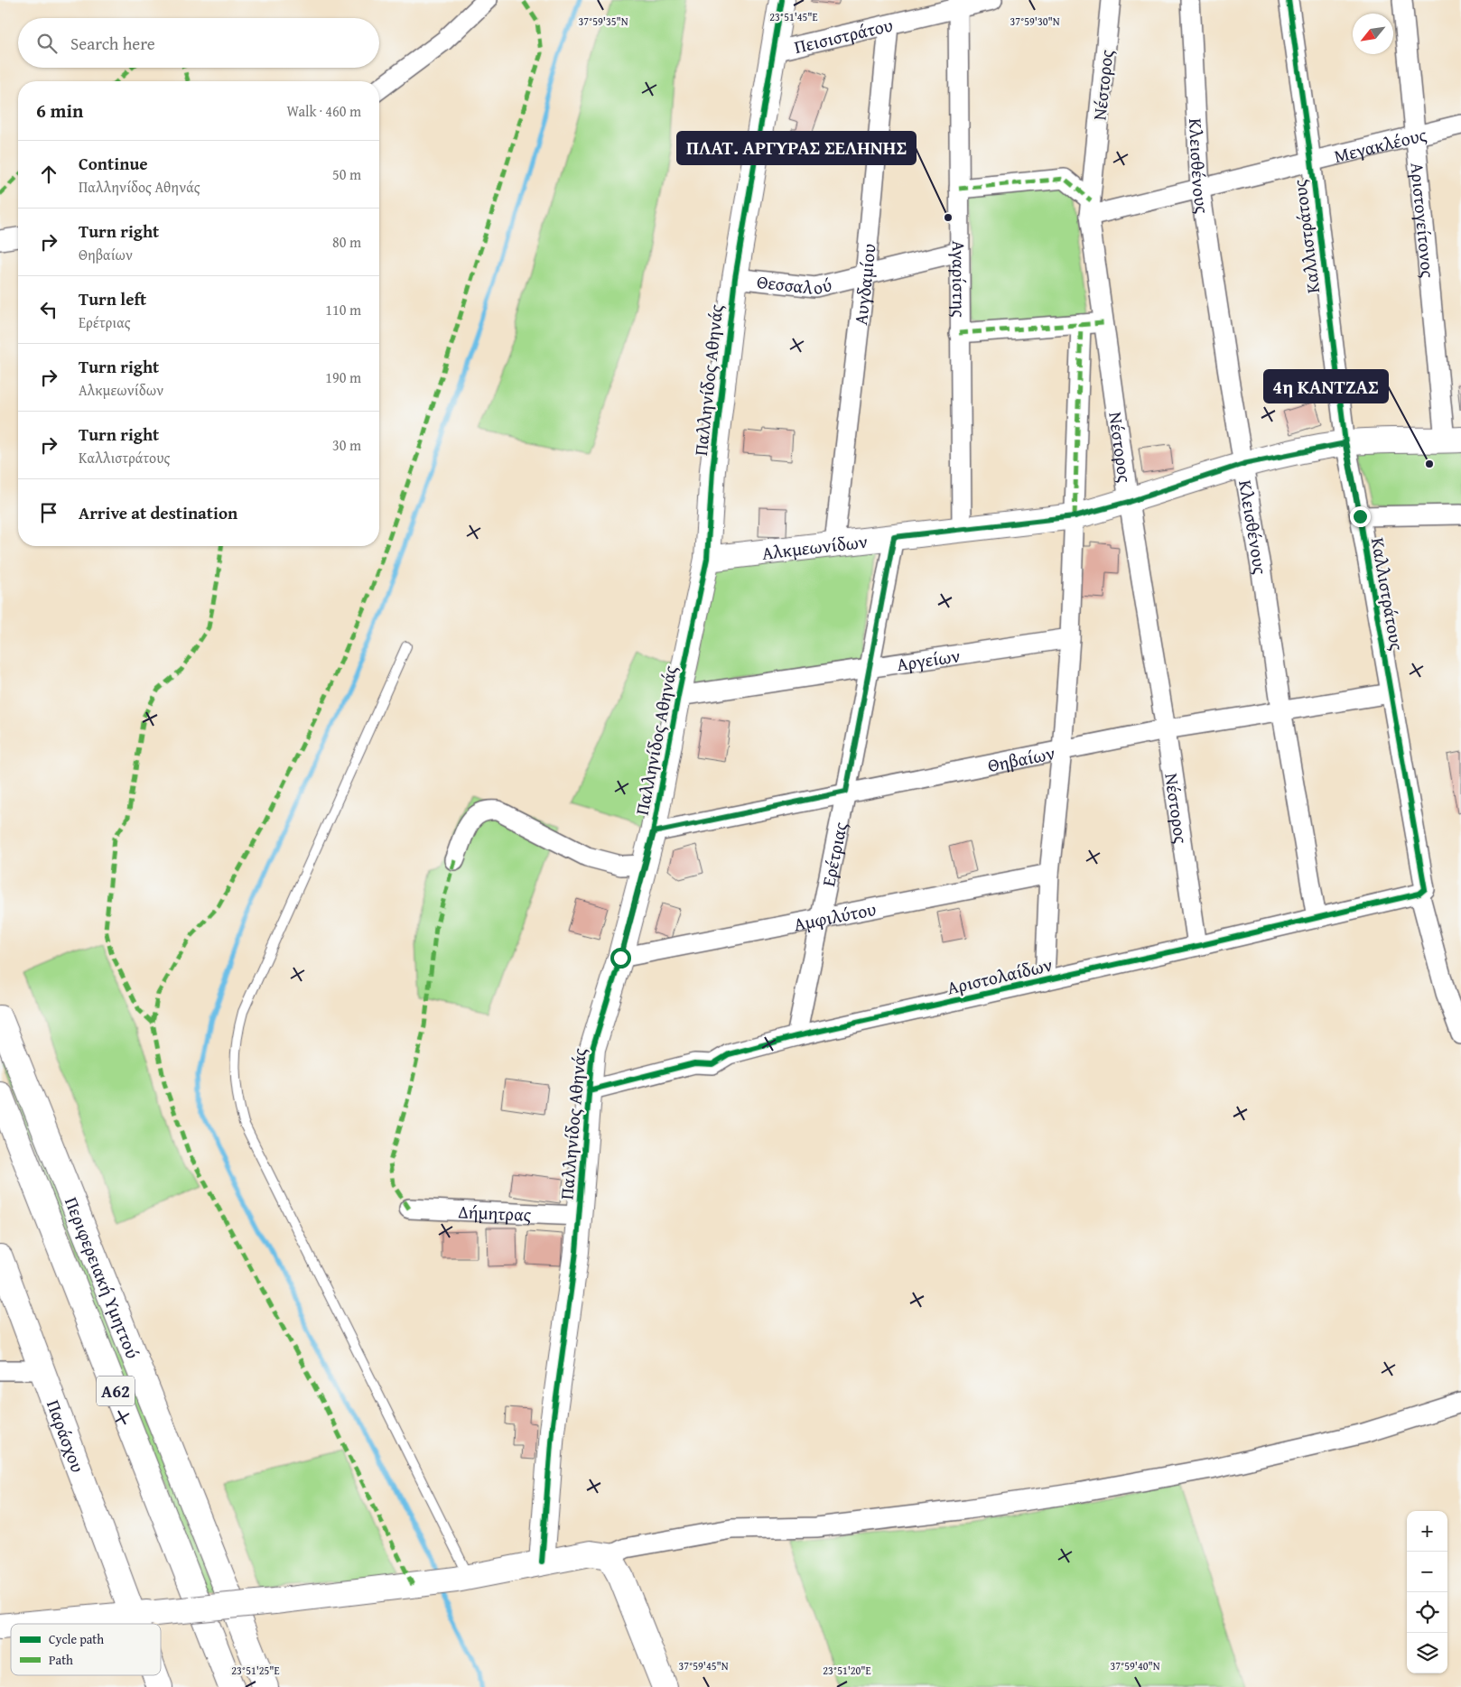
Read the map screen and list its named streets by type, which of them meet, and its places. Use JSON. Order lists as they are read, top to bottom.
{
  "streets": {
    "main road": [
      "Παλληνίδος Αθηνάς",
      "Αλκμεωνίδων",
      "Περιφερειακή Υμηττού",
      "Α62",
      "Παράσχου"
    ],
    "street": [
      "Πεισιστράτου",
      "Νέστορος",
      "Μεγακλέους",
      "Κλεισθένους",
      "Αριστογείτονος",
      "Καλλιστράτους",
      "Αγαρίστης",
      "Θεσσαλού",
      "Αυγδαμίου",
      "Αργείων",
      "Θηβαίων",
      "Ερέτριας",
      "Αμφιλύτου",
      "Αριστολαίδων",
      "Δήμητρας"
    ]
  },
  "crossings": [
    ["Πεισιστράτου", "Αγαρίστης"],
    ["Πεισιστράτου", "Αυγδαμίου"],
    ["Πεισιστράτου", "Παλληνίδος Αθηνάς"],
    ["Νέστορος", "Μεγακλέους"],
    ["Νέστορος", "Αλκμεωνίδων"],
    ["Νέστορος", "Θηβαίων"],
    ["Νέστορος", "Αριστολαίδων"],
    ["Μεγακλέους", "Κλεισθένους"],
    ["Μεγακλέους", "Αριστογείτονος"],
    ["Μεγακλέους", "Καλλιστράτους"],
    ["Κλεισθένους", "Αλκμεωνίδων"],
    ["Κλεισθένους", "Θηβαίων"],
    ["Κλεισθένους", "Αριστολαίδων"],
    ["Αριστογείτονος", "Αλκμεωνίδων"],
    ["Καλλιστράτους", "Αλκμεωνίδων"],
    ["Καλλιστράτους", "Θηβαίων"],
    ["Καλλιστράτους", "Αριστολαίδων"],
    ["Αγαρίστης", "Θεσσαλού"],
    ["Αγαρίστης", "Αλκμεωνίδων"],
    ["Θεσσαλού", "Αυγδαμίου"],
    ["Θεσσαλού", "Παλληνίδος Αθηνάς"],
    ["Αυγδαμίου", "Αλκμεωνίδων"],
    ["Παλληνίδος Αθηνάς", "Αλκμεωνίδων"],
    ["Παλληνίδος Αθηνάς", "Αργείων"],
    ["Παλληνίδος Αθηνάς", "Θηβαίων"],
    ["Παλληνίδος Αθηνάς", "Αμφιλύτου"],
    ["Παλληνίδος Αθηνάς", "Αριστολαίδων"],
    ["Παλληνίδος Αθηνάς", "Δήμητρας"],
    ["Αλκμεωνίδων", "Ερέτριας"],
    ["Αργείων", "Ερέτριας"],
    ["Θηβαίων", "Ερέτριας"],
    ["Ερέτριας", "Αμφιλύτου"],
    ["Ερέτριας", "Αριστολαίδων"]
  ],
  "places": ["ΠΛΑΤ. ΑΡΓΥΡΑΣ ΣΕΛΗΝΗΣ", "4η ΚΑΝΤΖΑΣ"],
  "legend": ["Cycle path", "Path"],
  "north": "bottom left",
  "page": {
    "search": "Search here",
    "heading": ["6 min", "Walk · 460 m"],
    "list": [
      ["Continue", "Παλληνίδος Αθηνάς", "50 m"],
      ["Turn right", "Θηβαίων", "80 m"],
      ["Turn left", "Ερέτριας", "110 m"],
      ["Turn right", "Αλκμεωνίδων", "190 m"],
      ["Turn right", "Καλλιστράτους", "30 m"],
      "Arrive at destination"
    ],
    "map_buttons": ["+", "−"]
  },
  "coordinates": [
    "23°51'45\"E",
    "37°59'35\"N",
    "37°59'30\"N",
    "37°59'45\"N",
    "37°59'40\"N",
    "23°51'25\"E",
    "23°51'20\"E"
  ]
}
